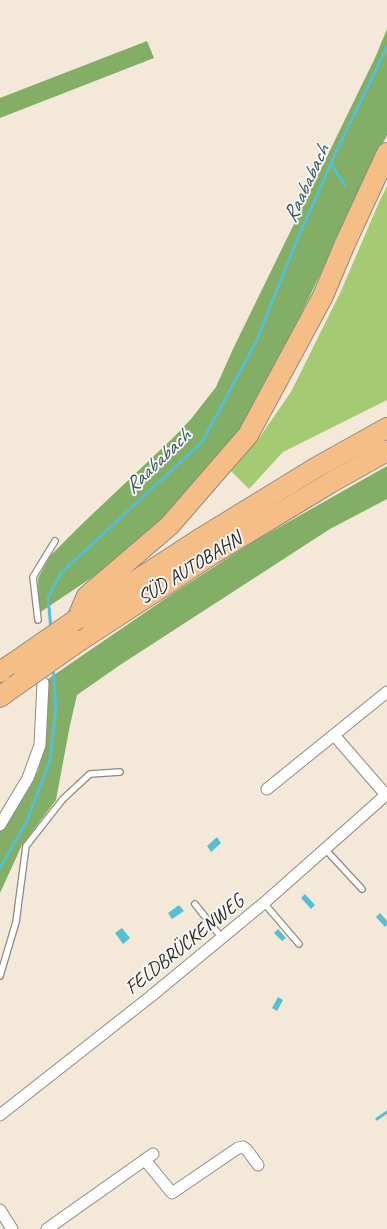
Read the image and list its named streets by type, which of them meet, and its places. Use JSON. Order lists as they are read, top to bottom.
{
  "streets": {
    "highway": ["SÜD AUTOBAHN"],
    "street": ["FELDBRÜCKENWEG"]
  },
  "water": ["Raababach"]
}
